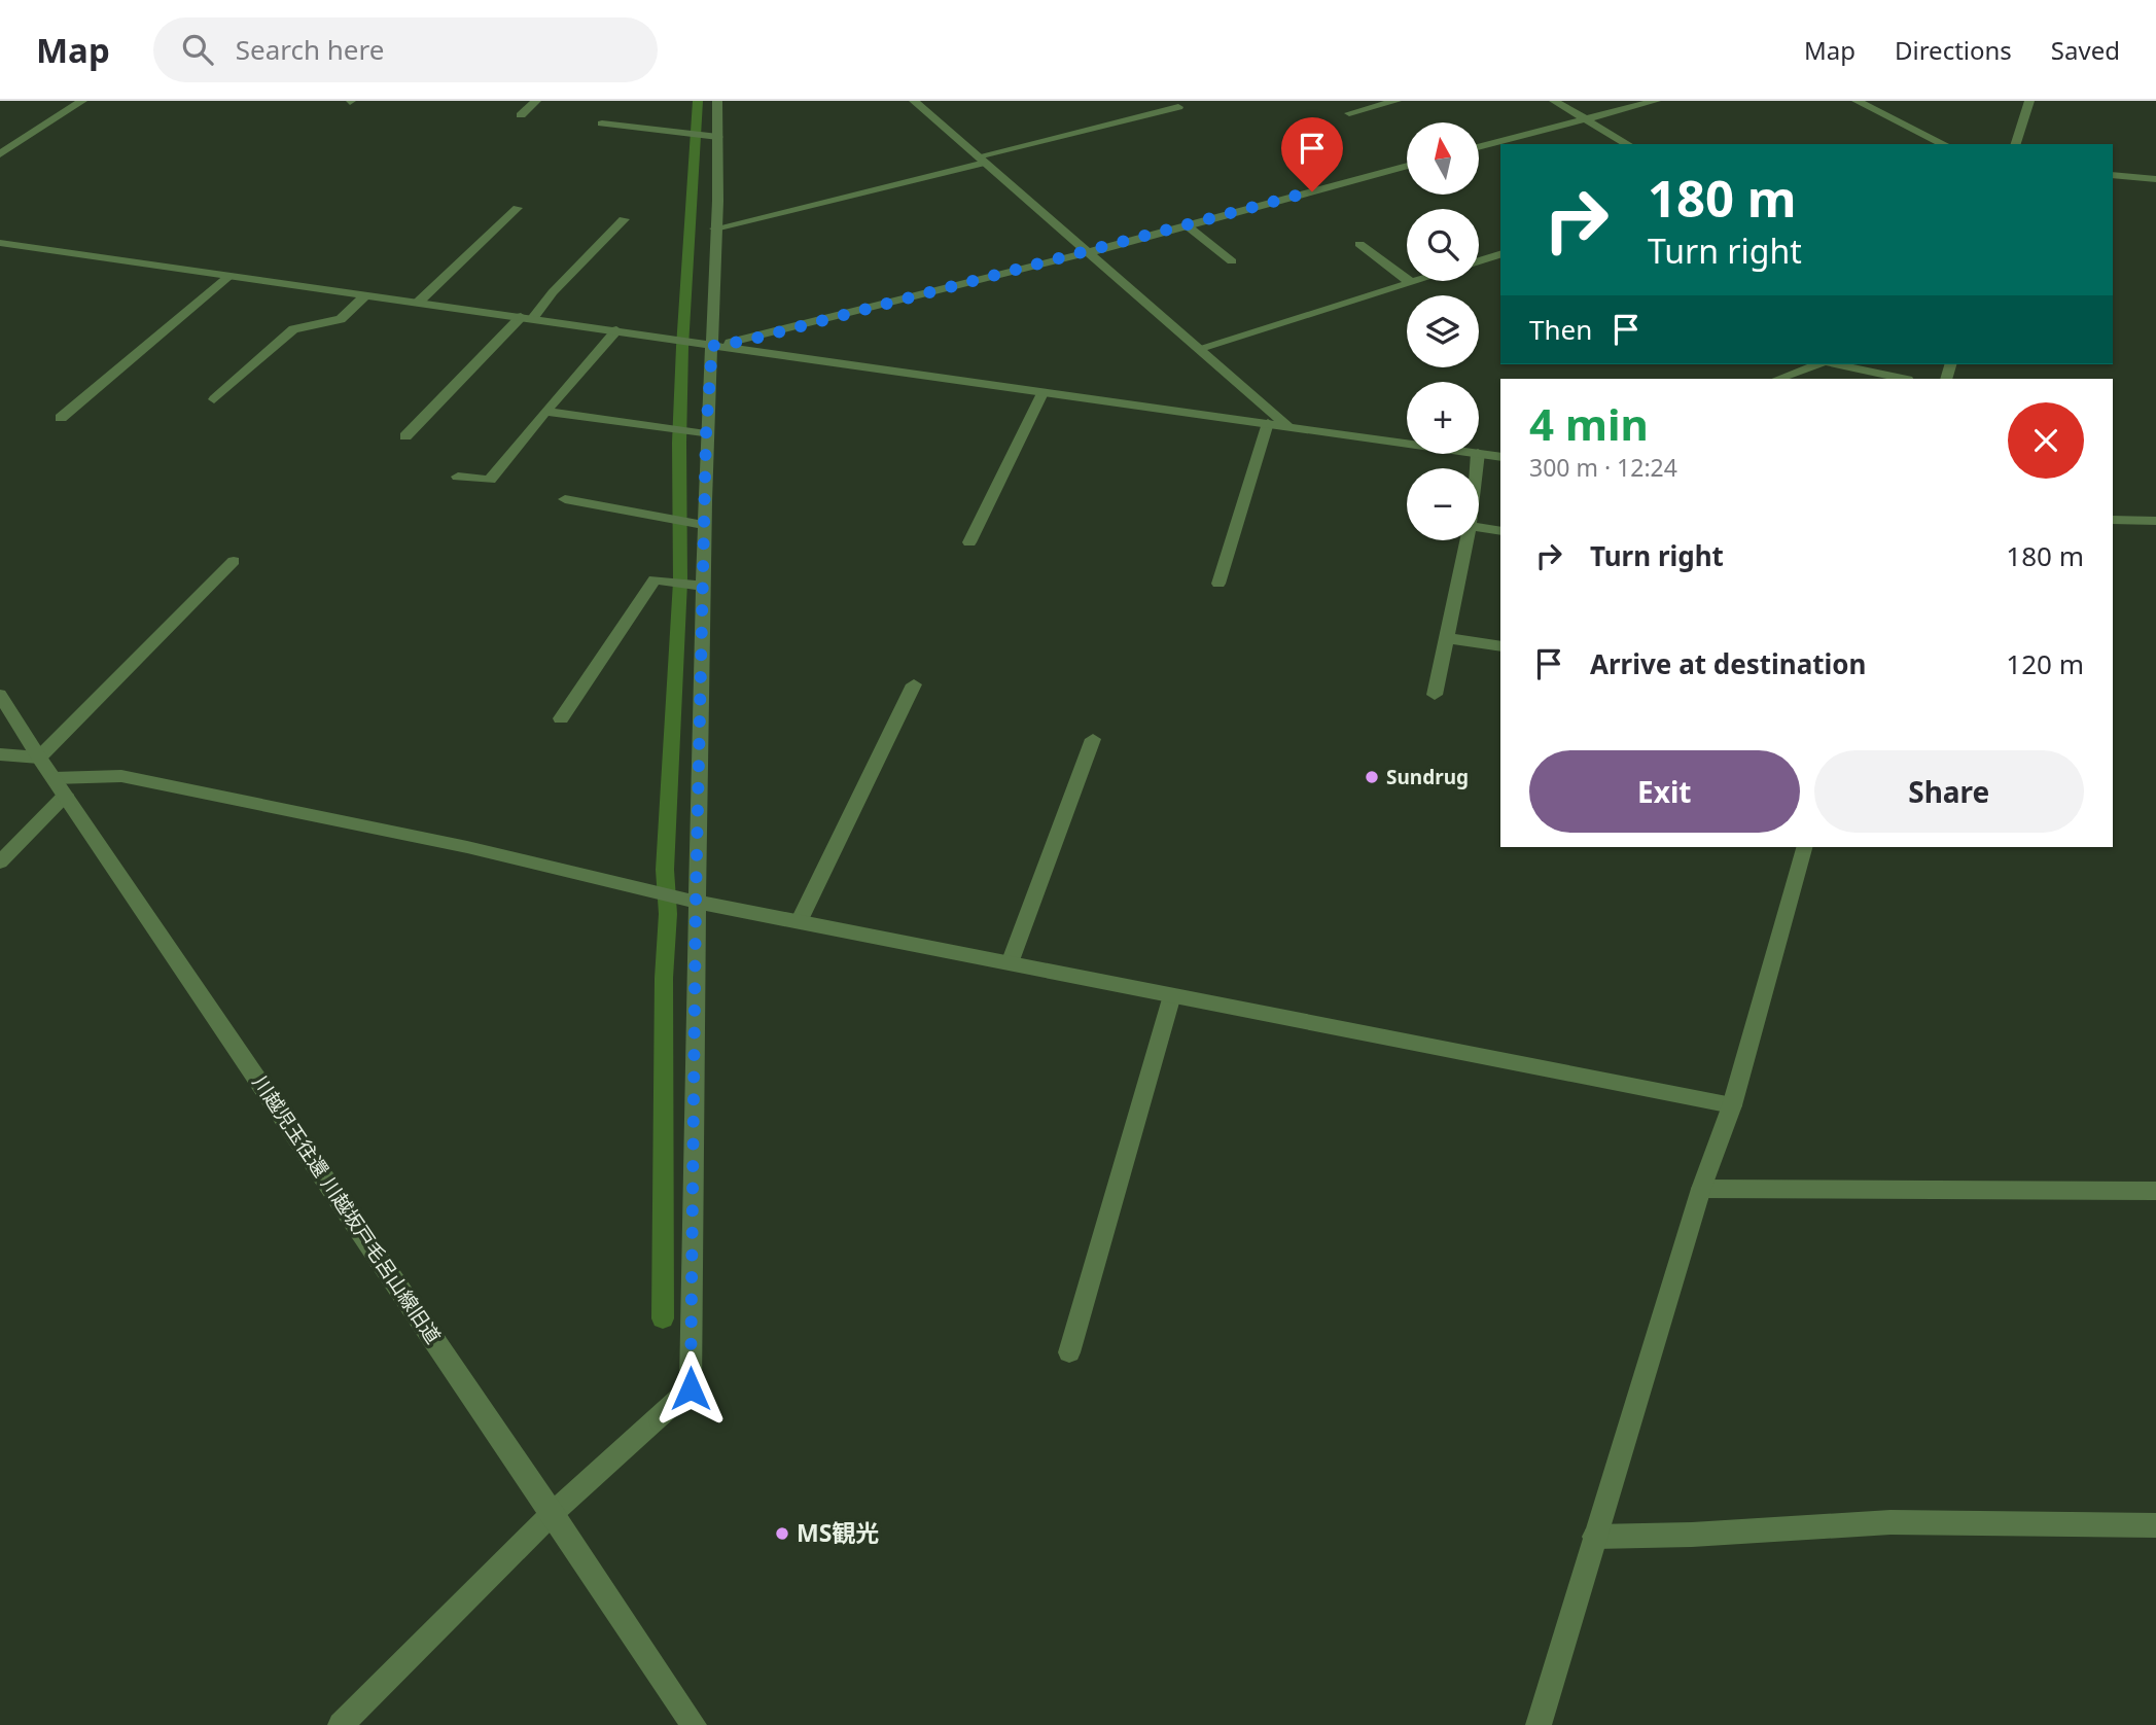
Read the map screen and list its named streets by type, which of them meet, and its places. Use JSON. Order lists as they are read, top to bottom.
{
  "streets": {
    "street": ["川越児玉往還 川越坂戸毛呂山線旧道"]
  },
  "places": ["Sundrug", "MS観光"],
  "north": "top",
  "page": {
    "header": "Map",
    "search": "Search here",
    "nav": ["Map", "Directions", "Saved"],
    "map_buttons": ["+", "−"],
    "turn": ["180 m", "Turn right"],
    "then": "Then",
    "heading": ["4 min", "300 m · 12:24"],
    "list": [
      {
        "name": "Turn right",
        "value": "180 m"
      },
      {
        "name": "Arrive at destination",
        "value": "120 m"
      }
    ],
    "buttons": ["Exit", "Share"]
  }
}
